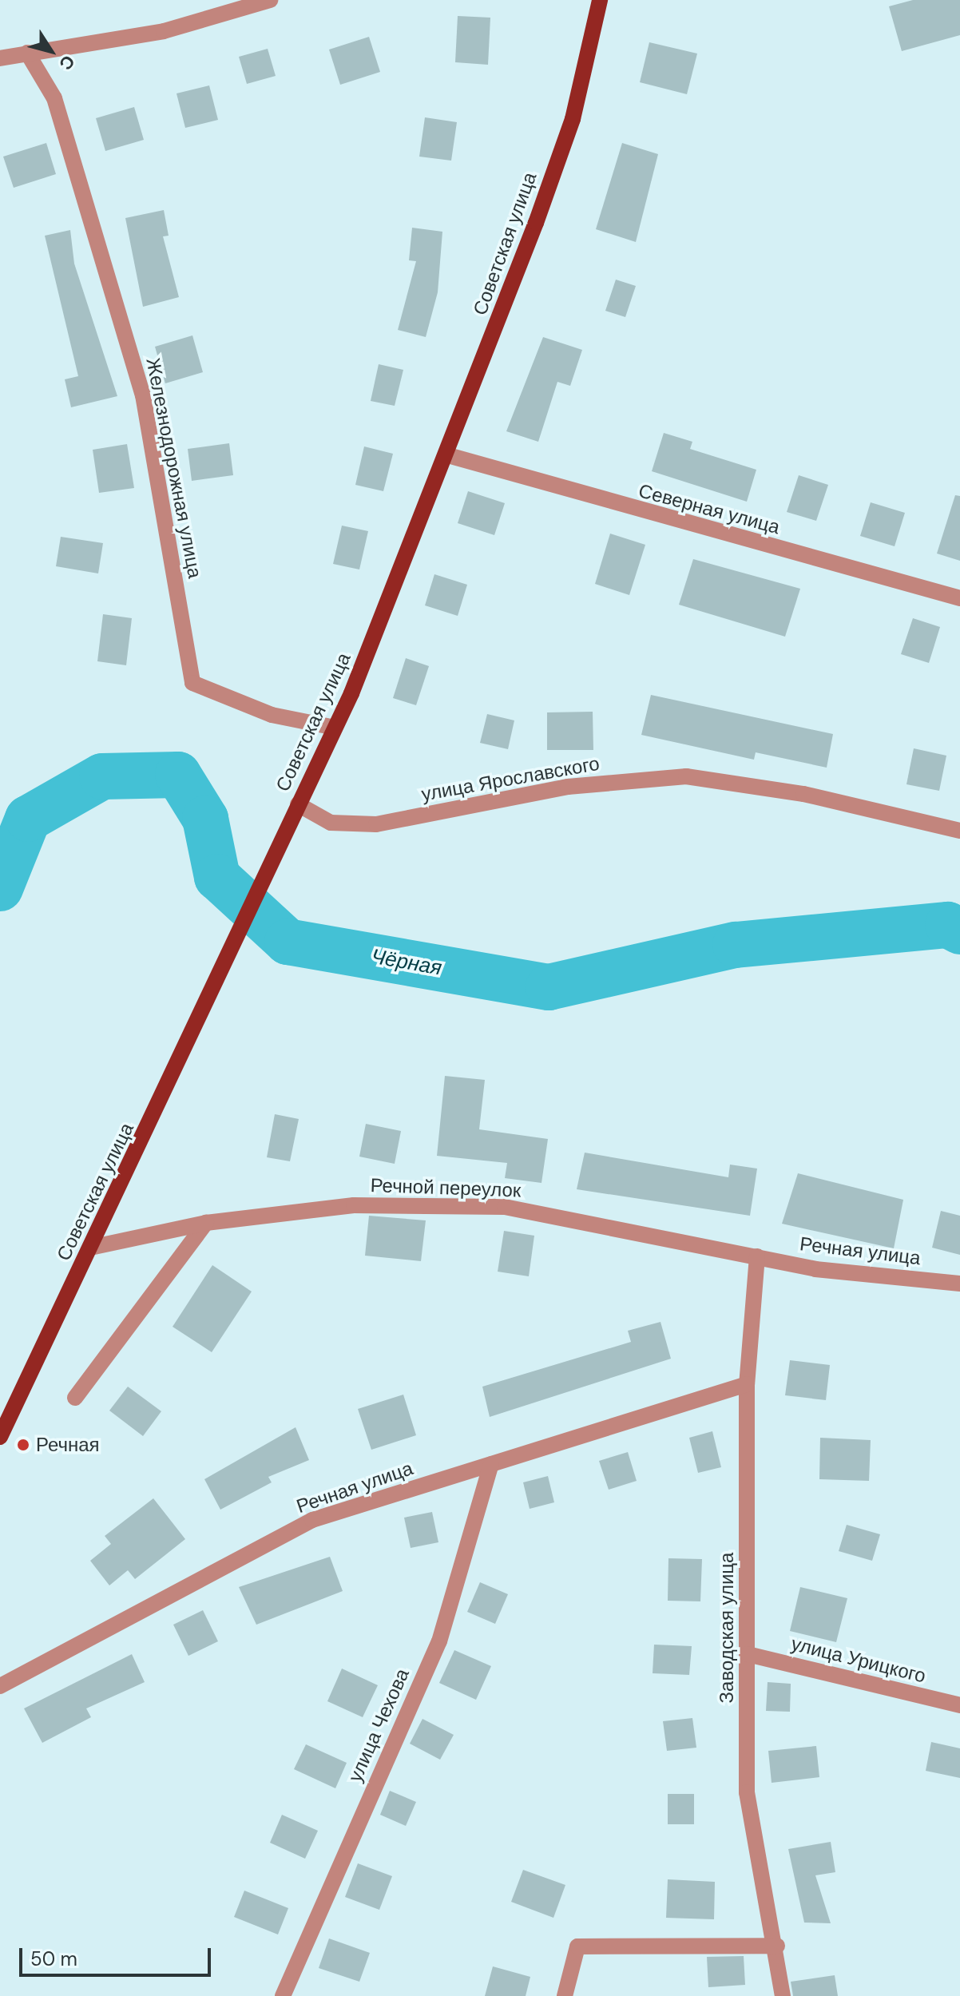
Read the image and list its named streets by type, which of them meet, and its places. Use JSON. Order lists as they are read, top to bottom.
{
  "streets": {
    "main road": ["Советская улица"],
    "street": [
      "Железнодорожная улица",
      "Северная улица",
      "улица Ярославского",
      "Речной переулок",
      "Речная улица",
      "Заводская улица",
      "улица Урицкого",
      "улица Чехова"
    ]
  },
  "crossings": [
    ["Советская улица", "Железнодорожная улица"],
    ["Советская улица", "Северная улица"],
    ["Советская улица", "улица Ярославского"],
    ["Советская улица", "Речной переулок"],
    ["Речной переулок", "Речная улица"],
    ["Речной переулок", "Заводская улица"],
    ["Речная улица", "Заводская улица"],
    ["Речная улица", "улица Чехова"],
    ["Заводская улица", "улица Урицкого"]
  ],
  "water": ["Чёрная"],
  "places": ["Речная"],
  "scale_bar": "50 m",
  "north": "bottom right"
}
